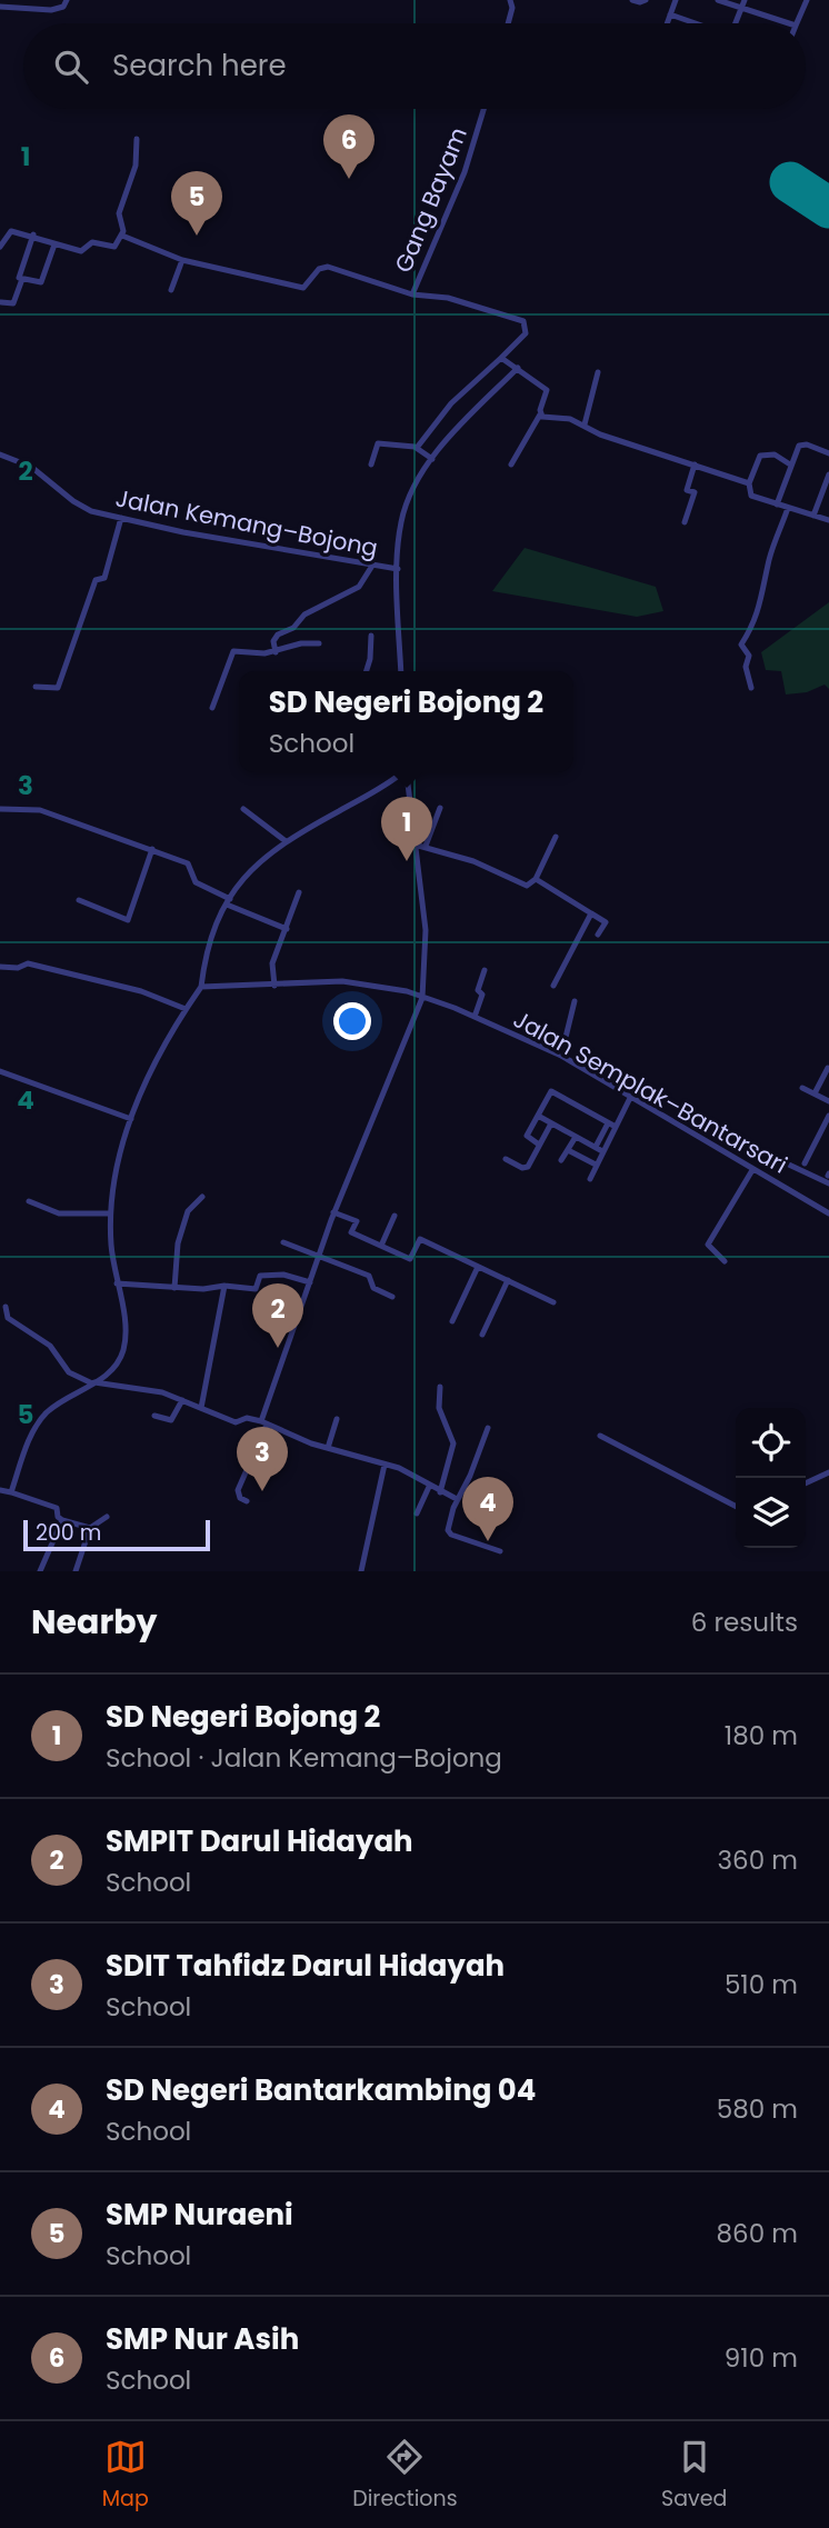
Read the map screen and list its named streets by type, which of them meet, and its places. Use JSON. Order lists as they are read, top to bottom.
{
  "streets": {
    "street": ["Gang Bayam", "Jalan Kemang–Bojong", "Jalan Semplak–Bantarsari"]
  },
  "scale_bar": "200 m",
  "page": {
    "search": "Search here",
    "pins": [
      "6",
      "5",
      "1",
      "2",
      "3",
      "4"
    ],
    "popup": ["SD Negeri Bojong 2", "School"],
    "scale": "200 m",
    "heading": ["Nearby", "6 results"],
    "list": [
      {
        "mark": "1",
        "name": "SD Negeri Bojong 2",
        "note": "School · Jalan Kemang–Bojong",
        "value": "180 m"
      },
      {
        "mark": "2",
        "name": "SMPIT Darul Hidayah",
        "note": "School",
        "value": "360 m"
      },
      {
        "mark": "3",
        "name": "SDIT Tahfidz Darul Hidayah",
        "note": "School",
        "value": "510 m"
      },
      {
        "mark": "4",
        "name": "SD Negeri Bantarkambing 04",
        "note": "School",
        "value": "580 m"
      },
      {
        "mark": "5",
        "name": "SMP Nuraeni",
        "note": "School",
        "value": "860 m"
      },
      {
        "mark": "6",
        "name": "SMP Nur Asih",
        "note": "School",
        "value": "910 m"
      }
    ],
    "nav": ["Map", "Directions", "Saved"]
  },
  "grid": {
    "rows": [
      "1",
      "2",
      "3",
      "4",
      "5"
    ]
  }
}
